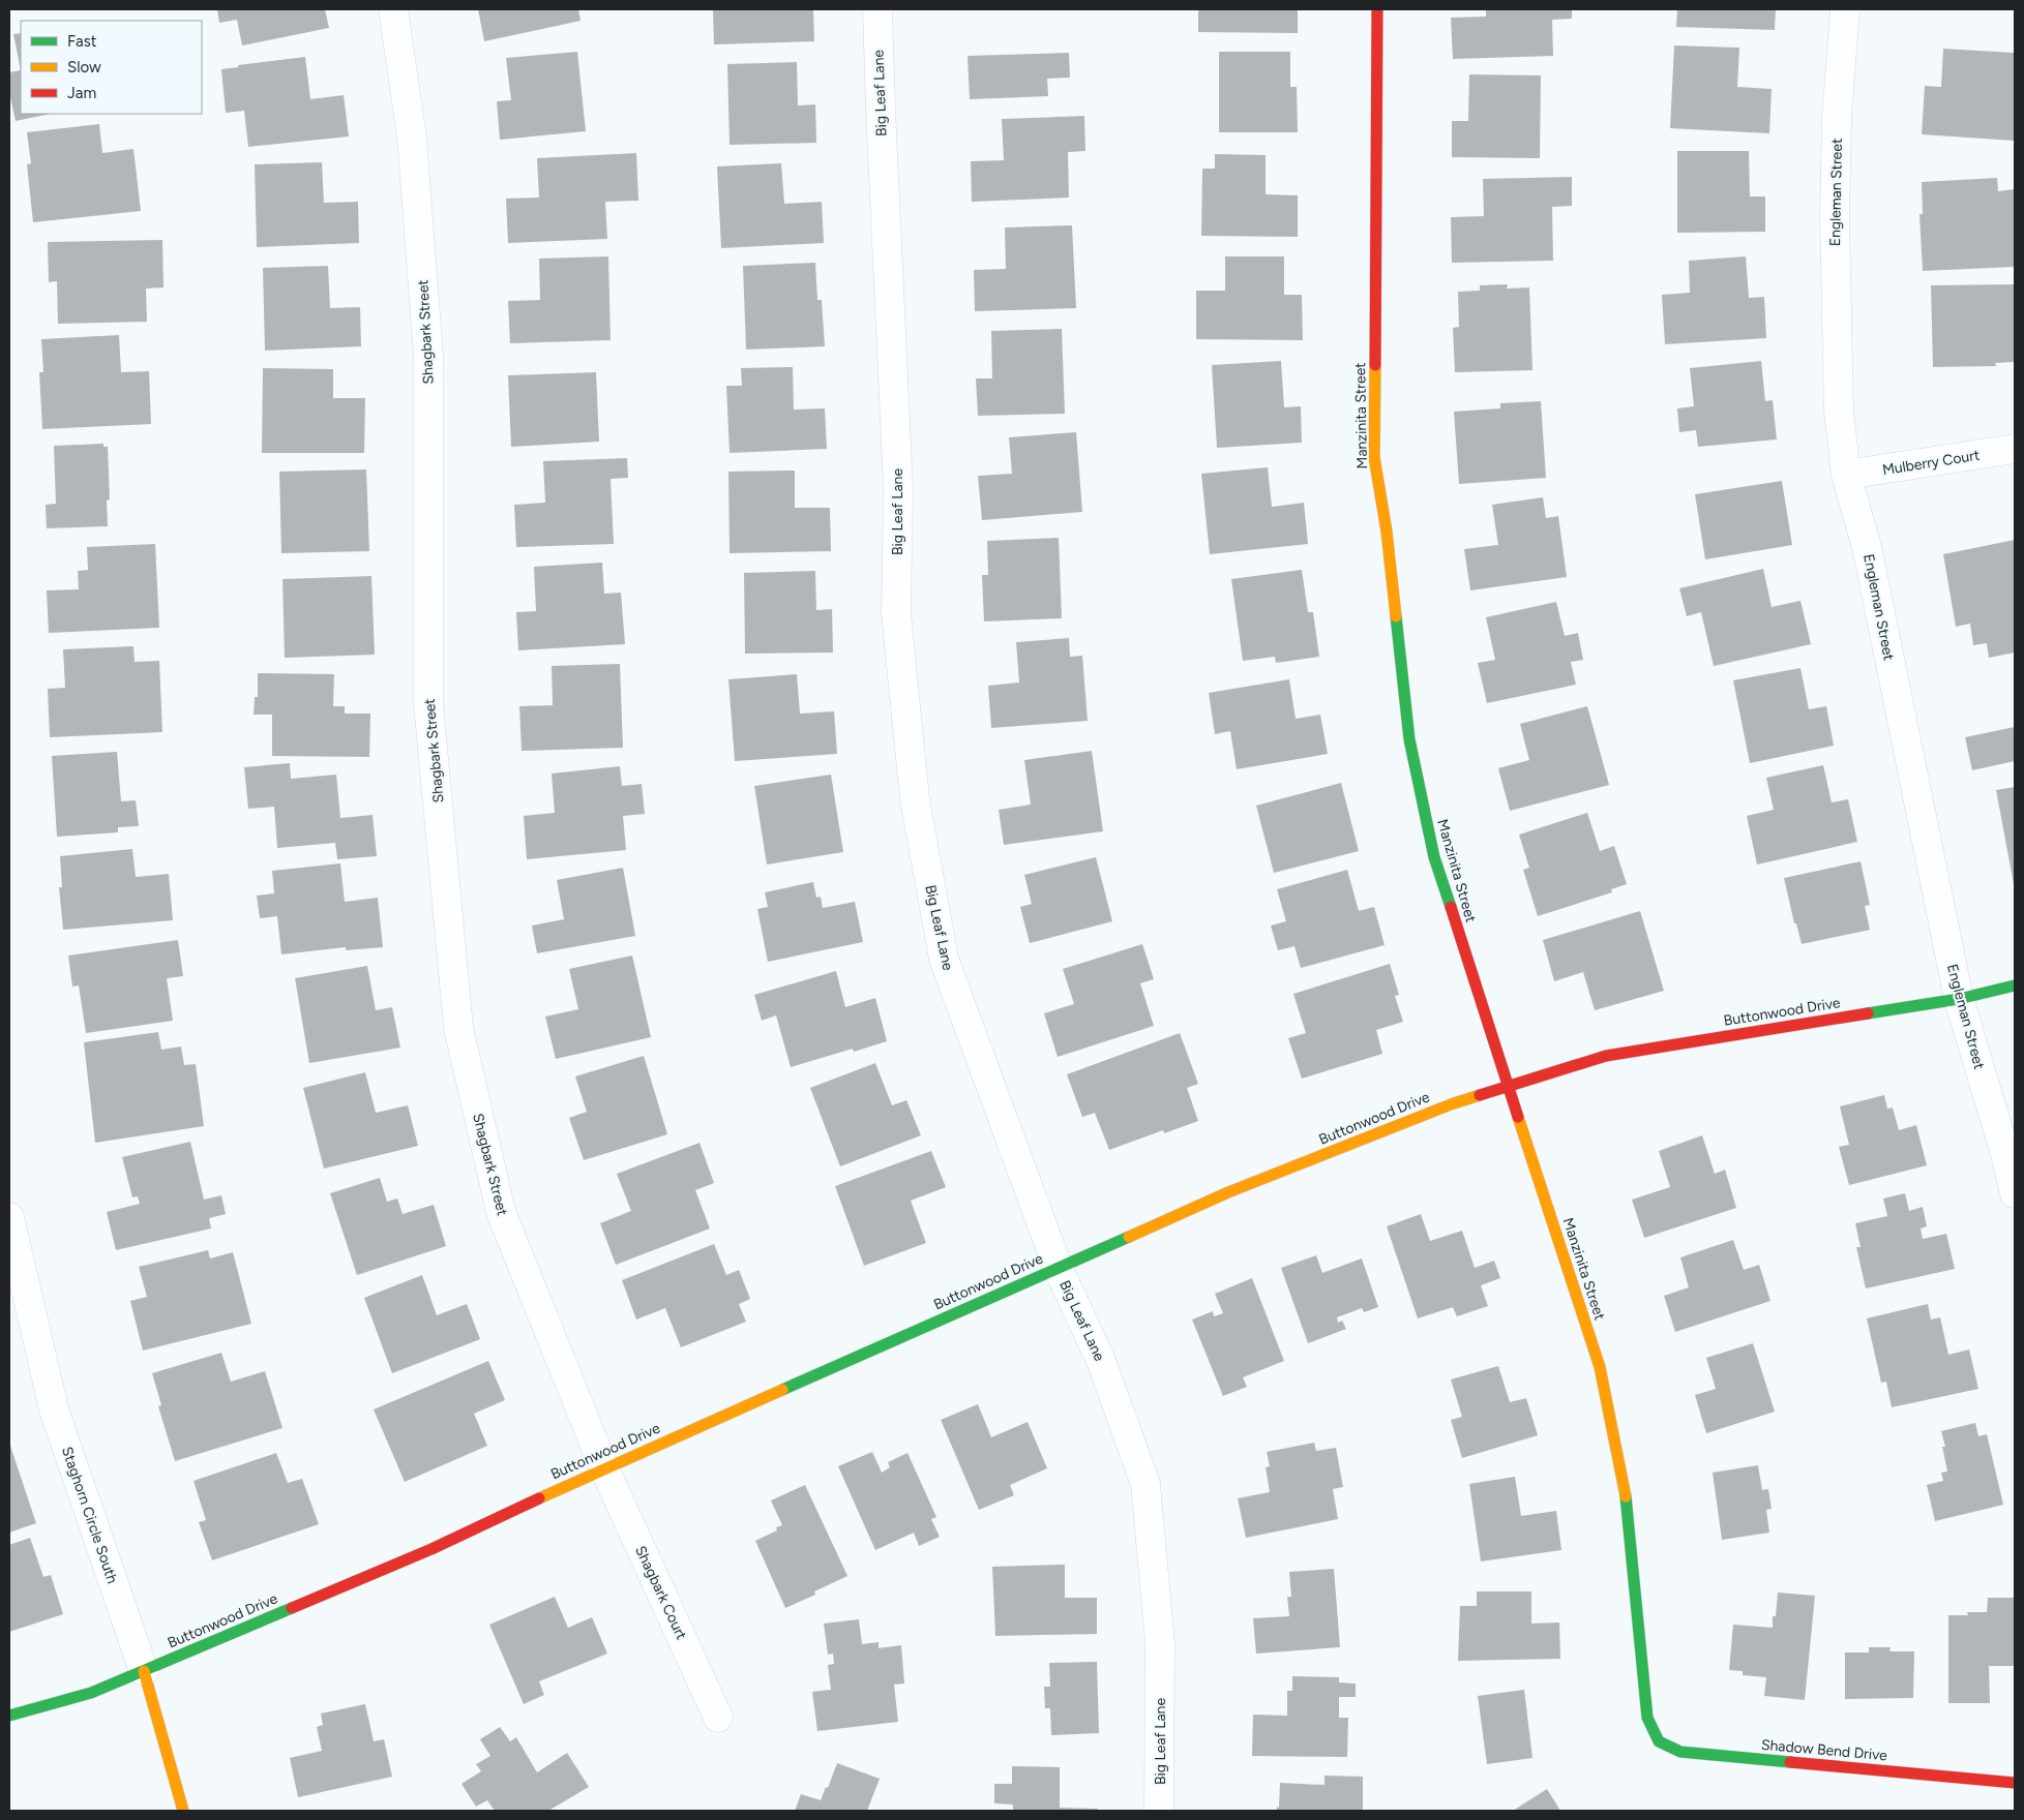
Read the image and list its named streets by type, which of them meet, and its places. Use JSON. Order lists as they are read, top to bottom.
{
  "streets": {
    "street": [
      "Big Leaf Lane",
      "Engleman Street",
      "Shagbark Street",
      "Manzinita Street",
      "Mulberry Court",
      "Buttonwood Drive",
      "Staghorn Circle South",
      "Shagbark Court",
      "Shadow Bend Drive"
    ]
  },
  "crossings": [
    ["Big Leaf Lane", "Buttonwood Drive"],
    ["Engleman Street", "Mulberry Court"],
    ["Engleman Street", "Buttonwood Drive"],
    ["Shagbark Street", "Buttonwood Drive"],
    ["Shagbark Street", "Shagbark Court"],
    ["Manzinita Street", "Buttonwood Drive"],
    ["Manzinita Street", "Shadow Bend Drive"],
    ["Buttonwood Drive", "Staghorn Circle South"],
    ["Buttonwood Drive", "Shagbark Court"]
  ],
  "legend": ["Fast", "Slow", "Jam"]
}
